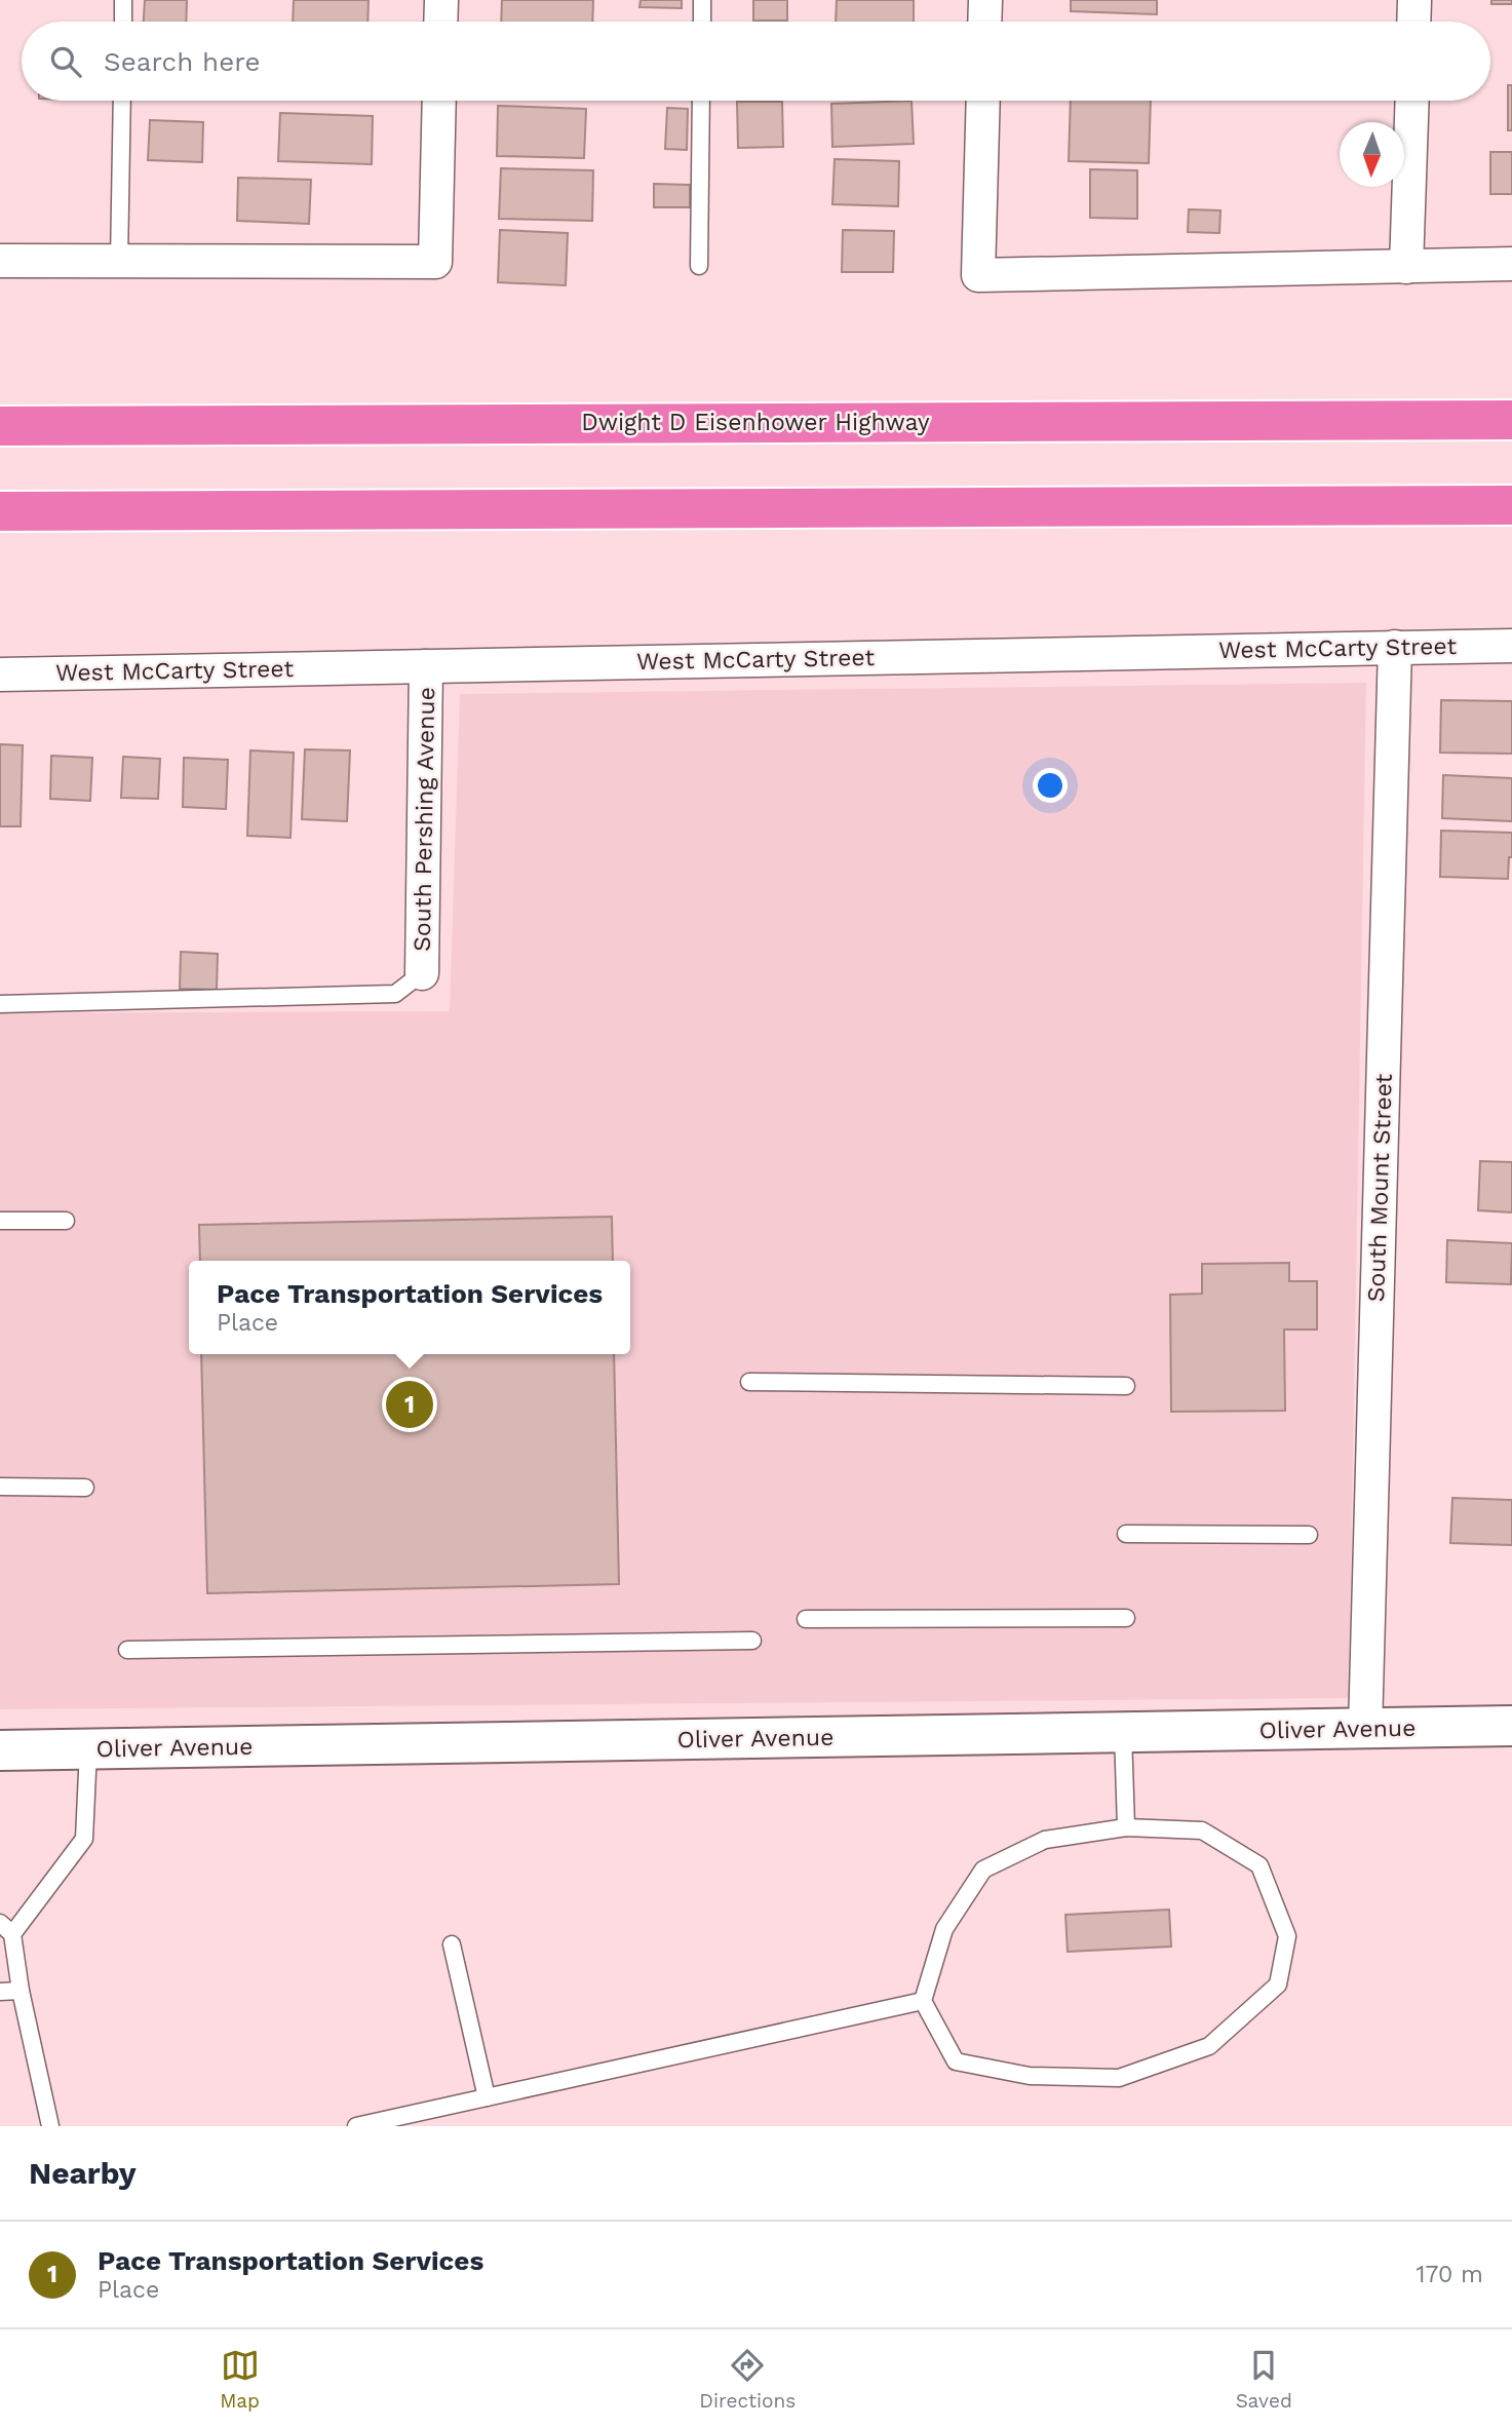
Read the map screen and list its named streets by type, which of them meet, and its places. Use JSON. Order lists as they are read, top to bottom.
{
  "streets": {
    "highway": ["Dwight D Eisenhower Highway"],
    "street": [
      "West McCarty Street",
      "South Pershing Avenue",
      "South Mount Street",
      "Oliver Avenue"
    ]
  },
  "crossings": [
    ["West McCarty Street", "South Pershing Avenue"],
    ["West McCarty Street", "South Mount Street"],
    ["South Mount Street", "Oliver Avenue"]
  ],
  "north": "bottom",
  "page": {
    "search": "Search here",
    "popup": ["Pace Transportation Services", "Place"],
    "pins": "1",
    "heading": "Nearby",
    "list": [
      {
        "mark": "1",
        "name": "Pace Transportation Services",
        "note": "Place",
        "value": "170 m"
      }
    ],
    "nav": ["Map", "Directions", "Saved"]
  }
}
